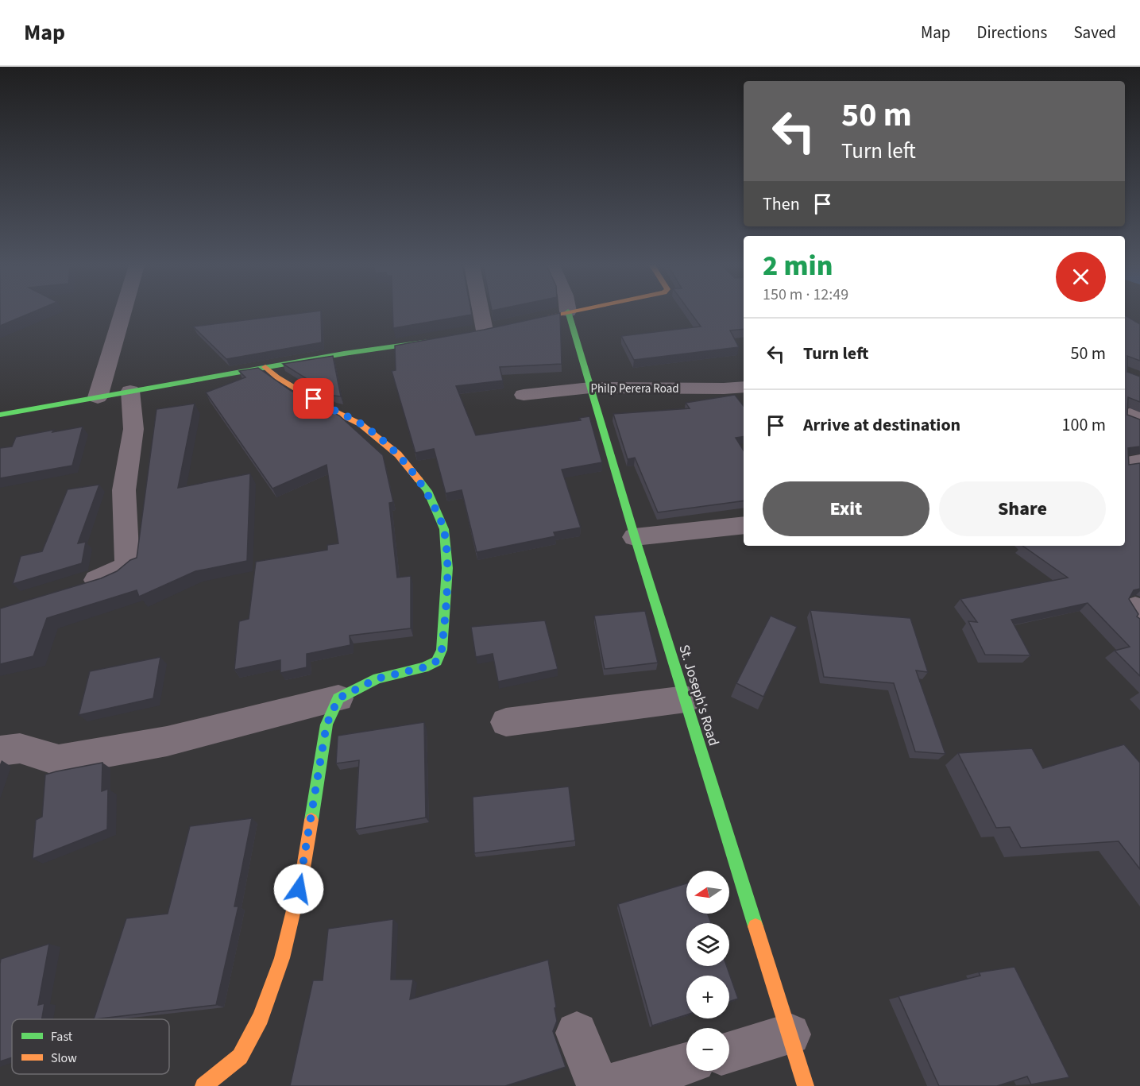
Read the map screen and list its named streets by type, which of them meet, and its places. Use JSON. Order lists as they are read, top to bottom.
{
  "streets": {
    "street": ["Philp Perera Road", "St. Joseph's Road"]
  },
  "crossings": [
    ["Philp Perera Road", "St. Joseph's Road"]
  ],
  "legend": ["Fast", "Slow"],
  "north": "left",
  "page": {
    "header": "Map",
    "nav": ["Map", "Directions", "Saved"],
    "turn": ["50 m", "Turn left"],
    "then": "Then",
    "heading": ["2 min", "150 m · 12:49"],
    "list": [
      {
        "name": "Turn left",
        "value": "50 m"
      },
      {
        "name": "Arrive at destination",
        "value": "100 m"
      }
    ],
    "buttons": ["Exit", "Share"],
    "map_buttons": ["+", "−"]
  }
}
